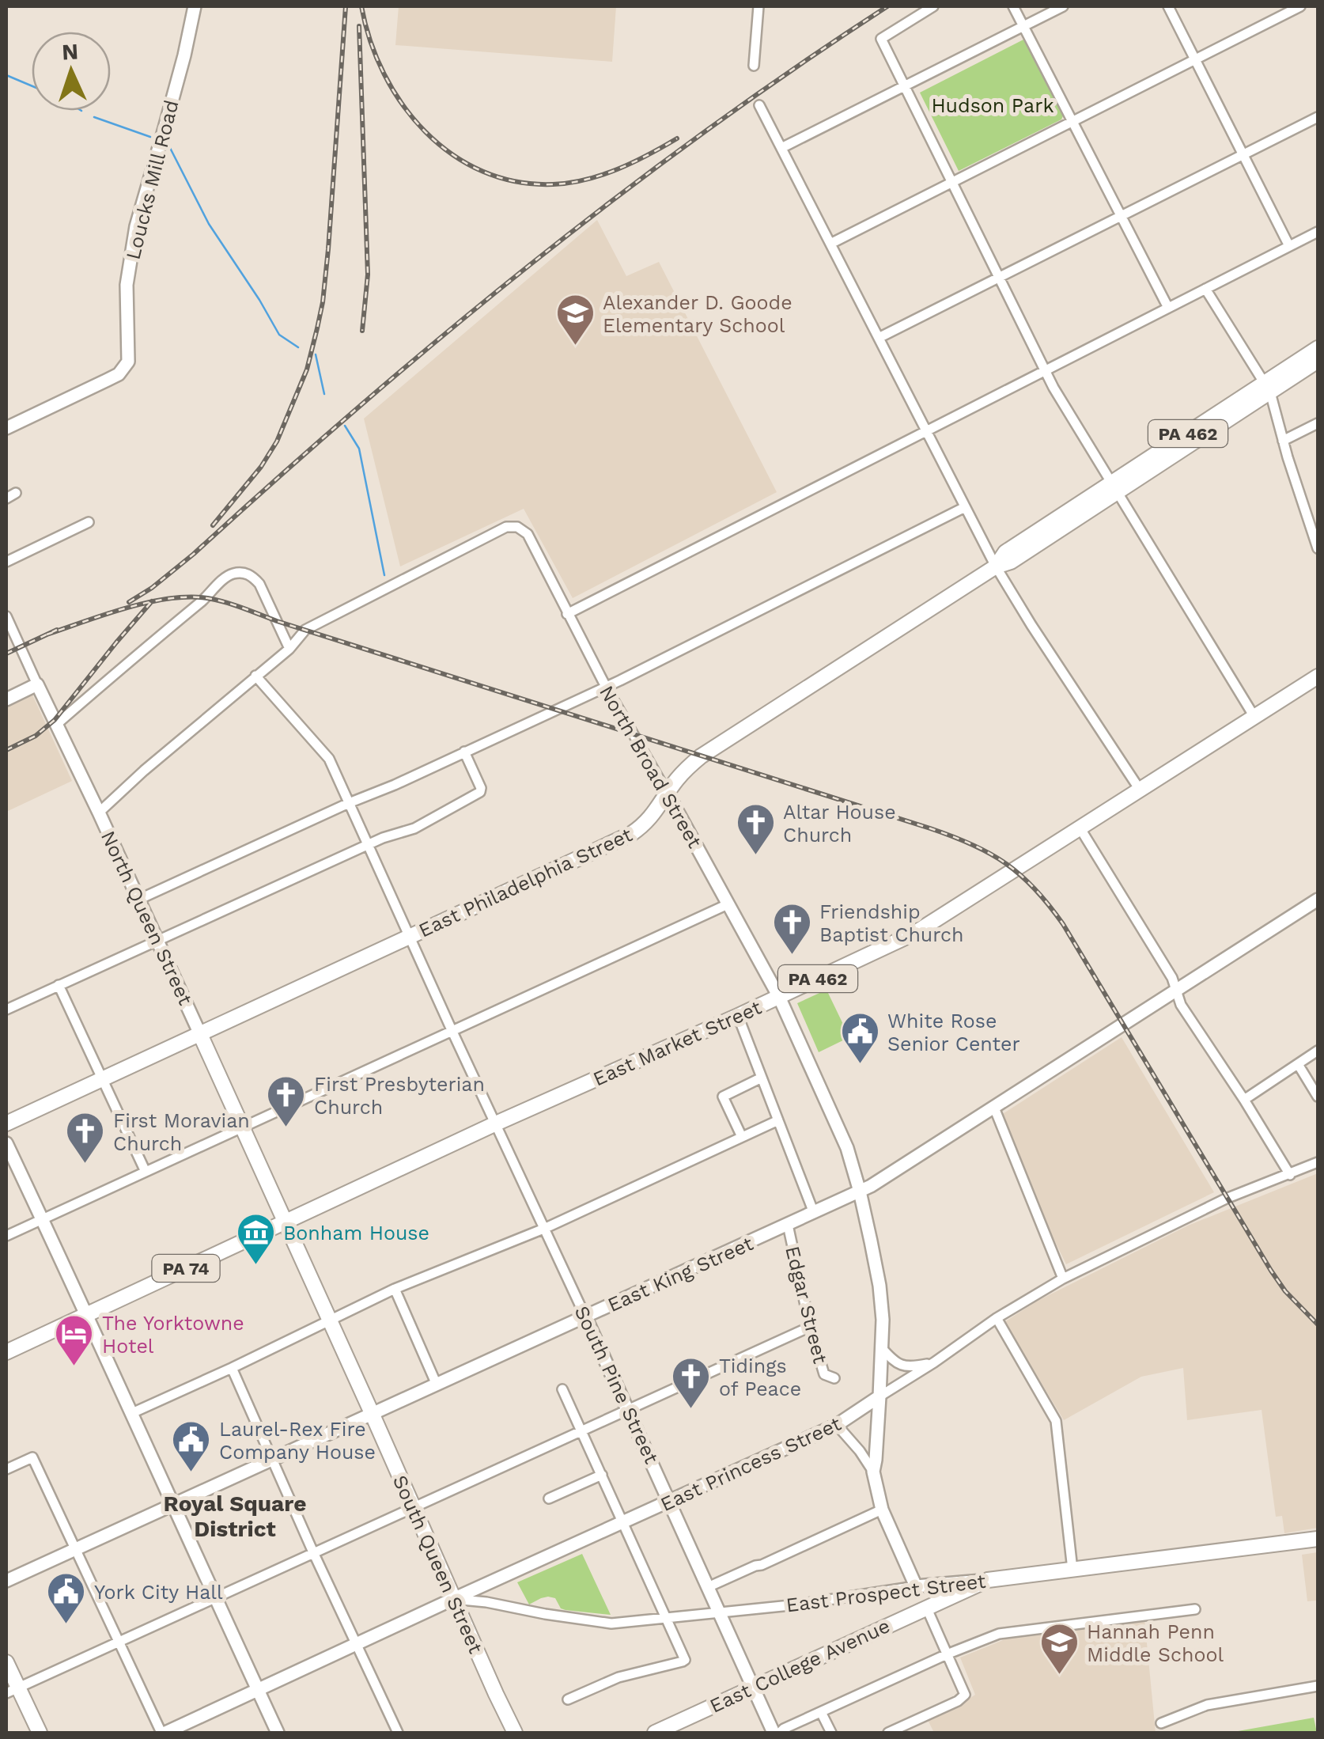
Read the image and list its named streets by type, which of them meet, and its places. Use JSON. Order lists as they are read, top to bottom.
{
  "streets": {
    "main road": [
      "PA 462",
      "East Philadelphia Street",
      "North Queen Street",
      "East Market Street",
      "PA 74",
      "South Queen Street",
      "East Prospect Street",
      "East College Avenue"
    ],
    "street": [
      "Loucks Mill Road",
      "North Broad Street",
      "East King Street",
      "Edgar Street",
      "South Pine Street",
      "East Princess Street"
    ]
  },
  "crossings": [
    ["North Broad Street", "East Philadelphia Street"],
    ["North Broad Street", "East Market Street"],
    ["North Broad Street", "East King Street"],
    ["North Broad Street", "East Princess Street"],
    ["East Philadelphia Street", "North Queen Street"],
    ["East Philadelphia Street", "South Pine Street"],
    ["North Queen Street", "East Market Street"],
    ["North Queen Street", "South Queen Street"],
    ["East Market Street", "South Pine Street"],
    ["East Market Street", "South Queen Street"],
    ["East King Street", "Edgar Street"],
    ["East King Street", "South Pine Street"],
    ["East King Street", "South Queen Street"],
    ["South Pine Street", "East Princess Street"],
    ["South Pine Street", "East Prospect Street"],
    ["South Pine Street", "East College Avenue"],
    ["East Princess Street", "South Queen Street"],
    ["East Princess Street", "East Prospect Street"],
    ["South Queen Street", "East Prospect Street"],
    ["East Prospect Street", "East College Avenue"]
  ],
  "districts": ["Royal Square District"],
  "parks": ["Hudson Park"],
  "places": {
    "school or university": ["Alexander D. Goode Elementary School", "Hannah Penn Middle School"],
    "church": [
      "Altar House Church",
      "Friendship Baptist Church",
      "First Presbyterian Church",
      "First Moravian Church",
      "Tidings of Peace"
    ],
    "public building": ["White Rose Senior Center", "Laurel-Rex Fire Company House", "York City Hall"],
    "museum": ["Bonham House"],
    "hotel": ["The Yorktowne Hotel"]
  },
  "north": "top"
}
